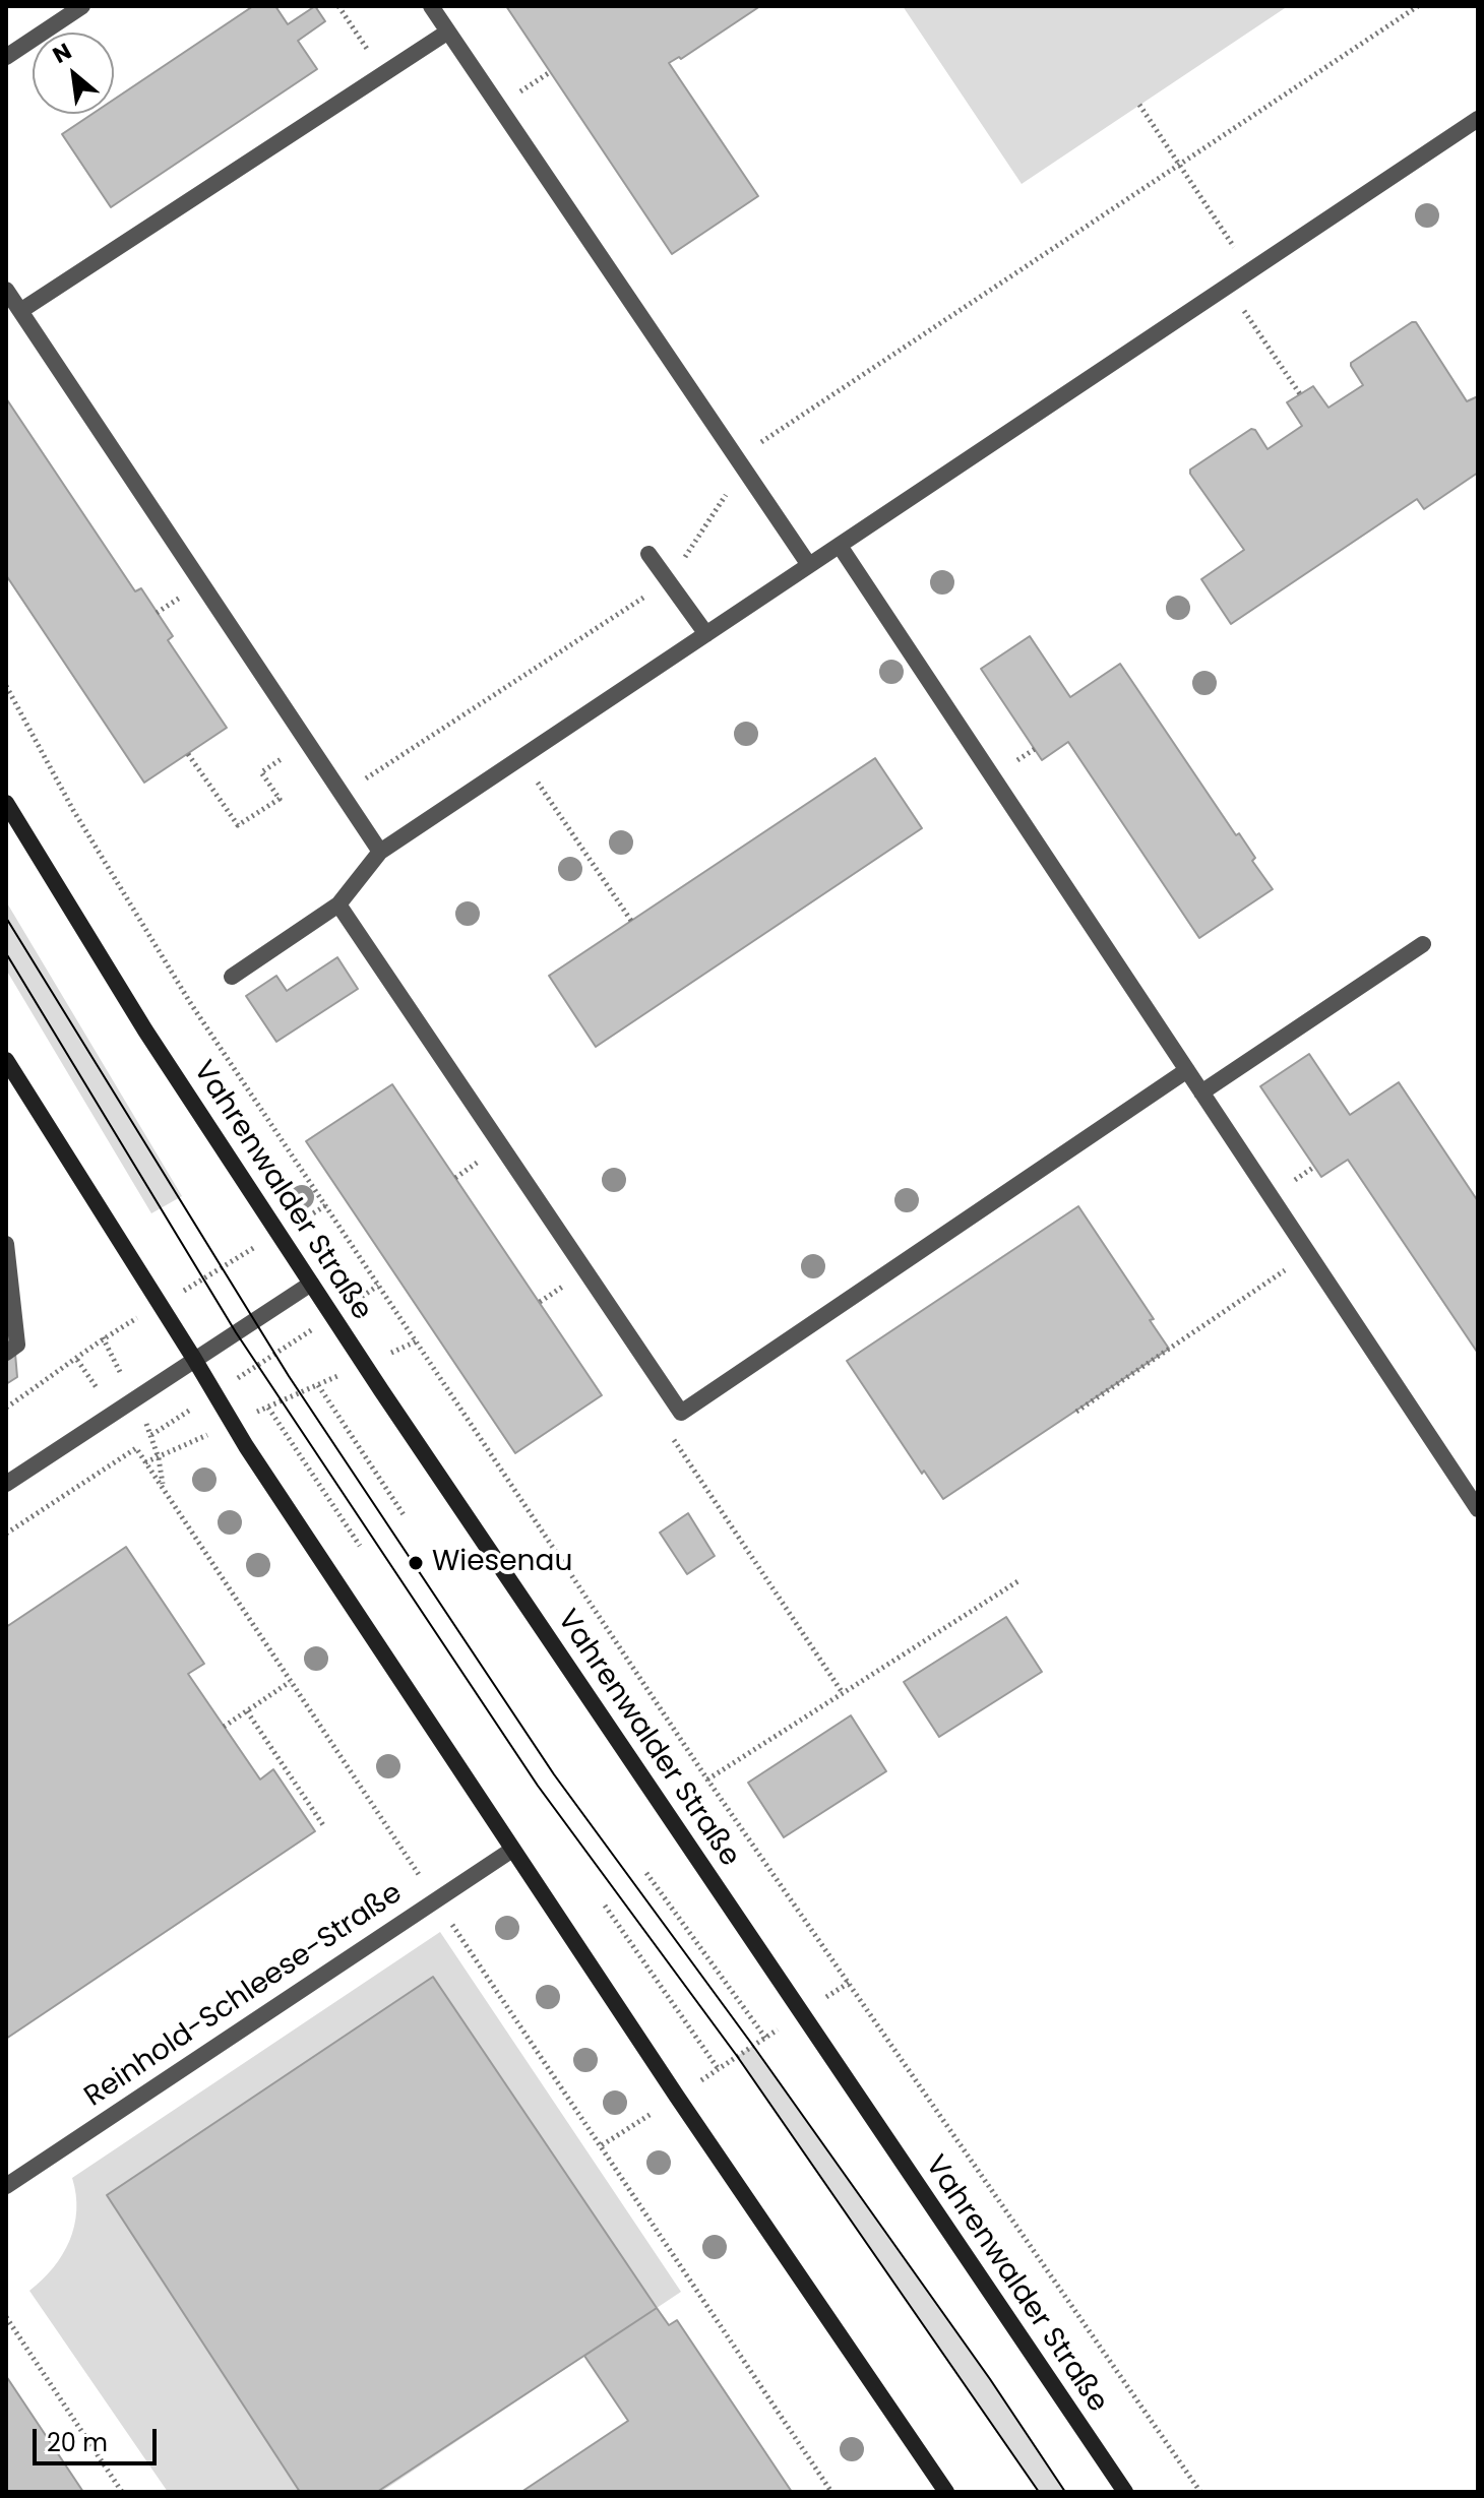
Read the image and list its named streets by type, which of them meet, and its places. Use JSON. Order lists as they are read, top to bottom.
{
  "streets": {
    "main road": ["Vahrenwalder Straße"],
    "street": ["Reinhold-Schleese-Straße"]
  },
  "places": ["Wiesenau"],
  "scale_bar": "20 m",
  "north": "top left"
}
